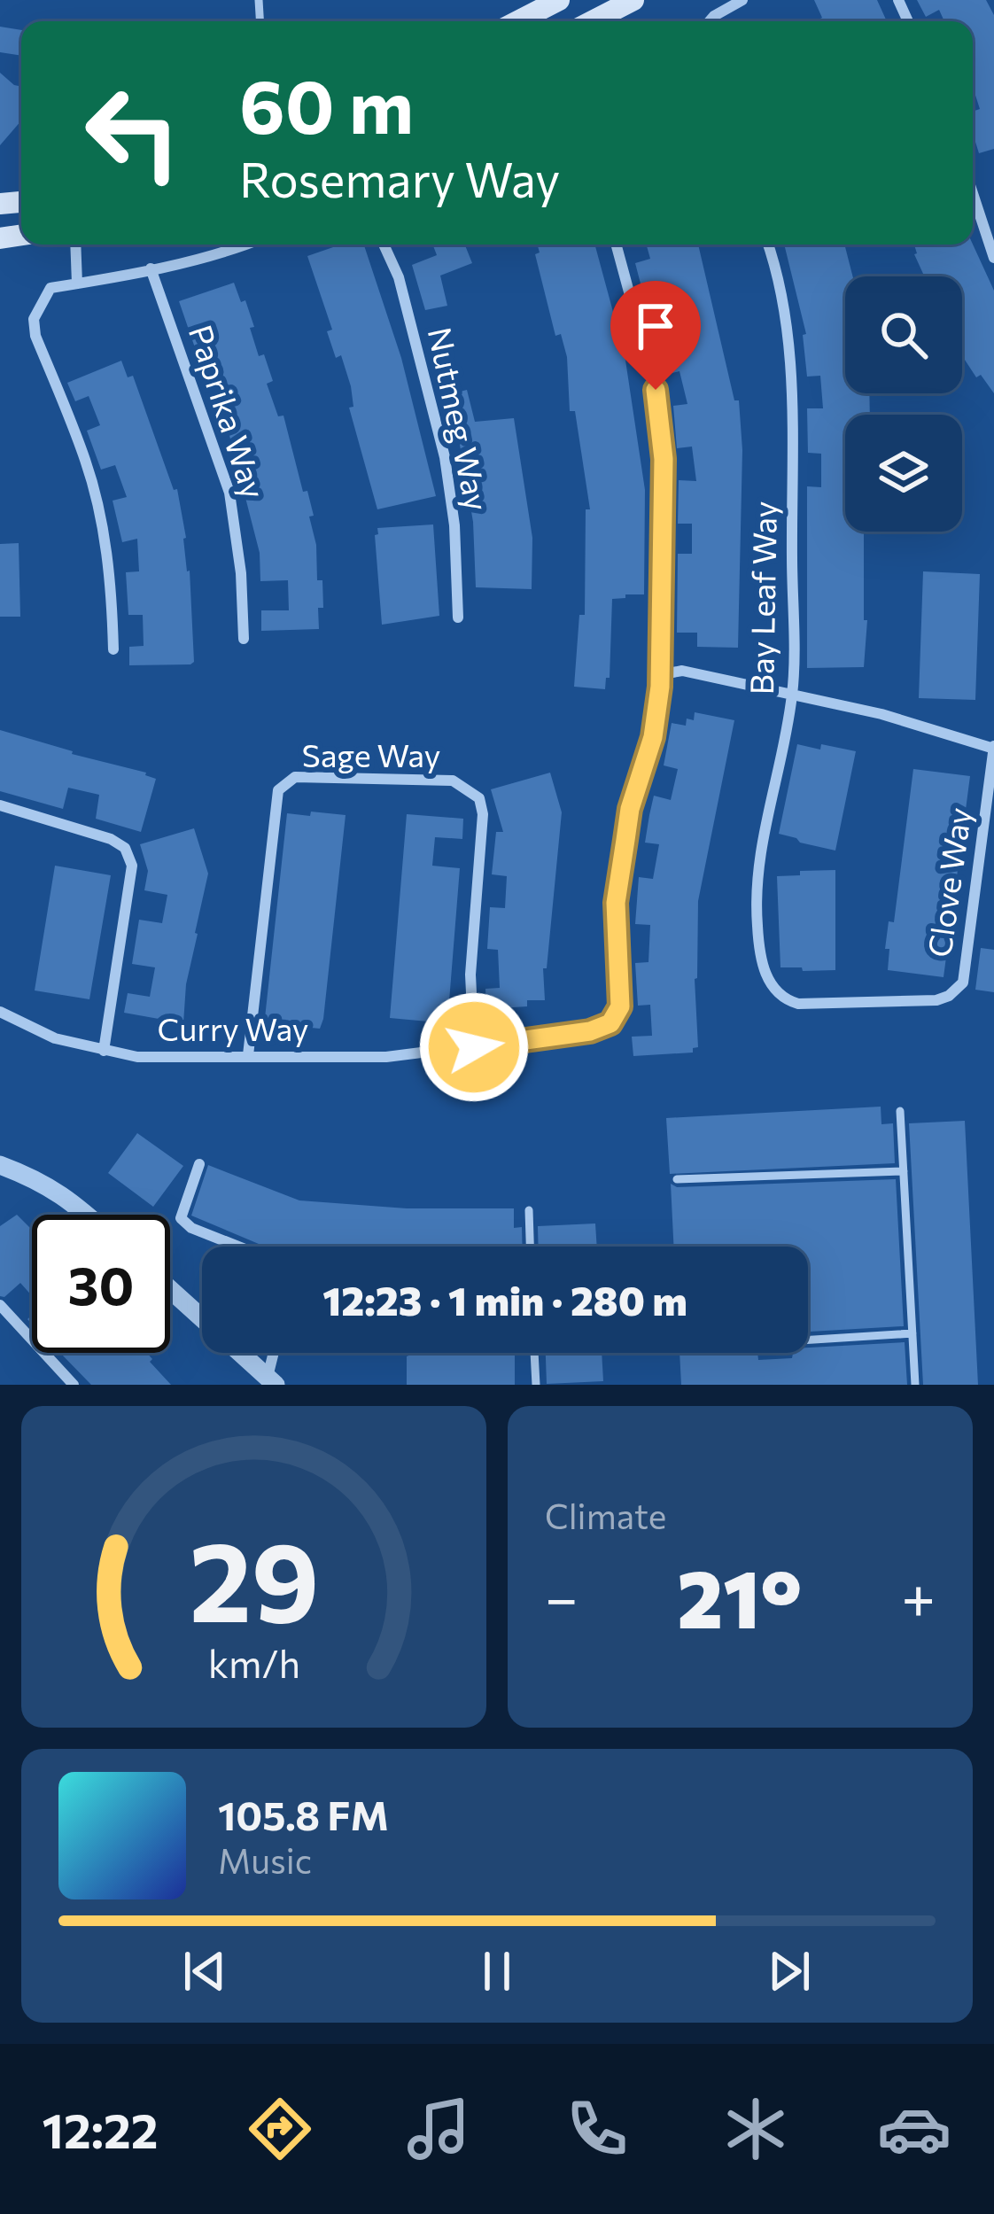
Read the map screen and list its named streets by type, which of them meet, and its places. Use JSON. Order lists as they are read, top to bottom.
{
  "streets": {
    "street": [
      "Paprika Way",
      "Nutmeg Way",
      "Bay Leaf Way",
      "Sage Way",
      "Clove Way",
      "Curry Way"
    ]
  },
  "crossings": [
    ["Bay Leaf Way", "Clove Way"],
    ["Sage Way", "Curry Way"]
  ],
  "page": {
    "turn": ["60 m", "Rosemary Way"],
    "limit": "30",
    "trip": "12:23 · 1 min · 280 m",
    "tile": "Climate",
    "heat": ["−", "21°", "+"],
    "song": ["105.8 FM", "Music"],
    "tabs": "12:22",
    "gauge": ["29", "km/h"]
  }
}
